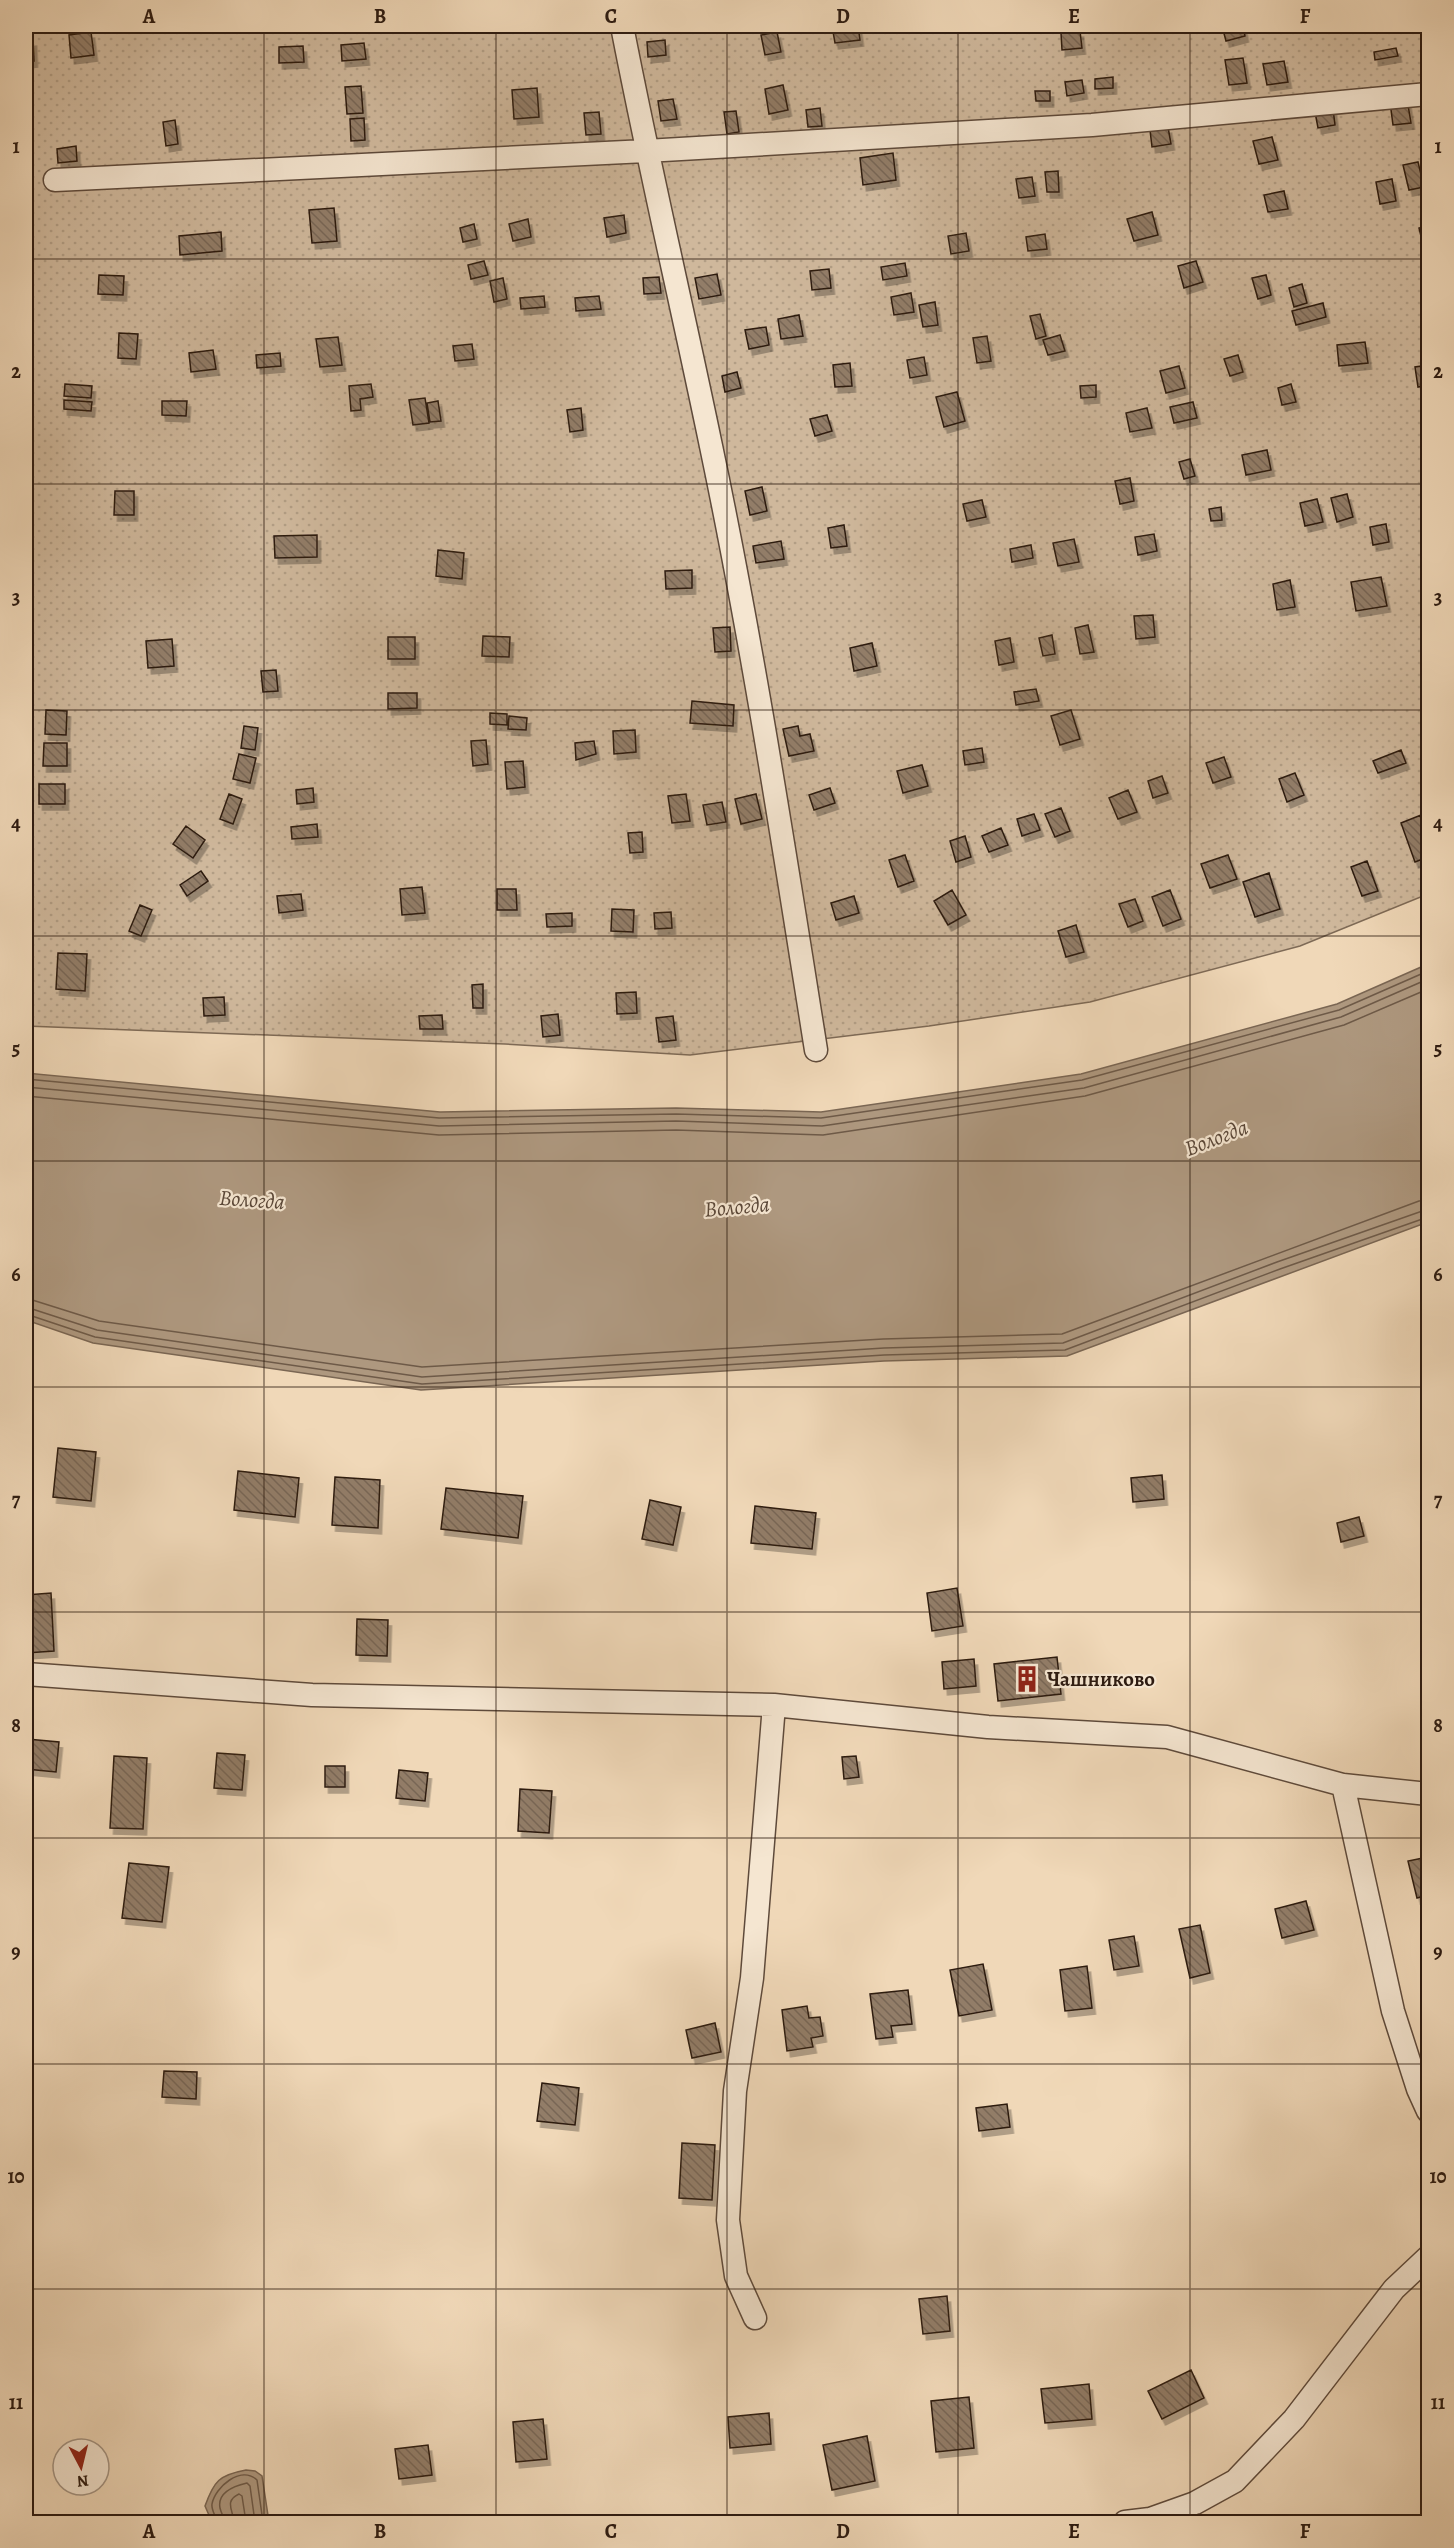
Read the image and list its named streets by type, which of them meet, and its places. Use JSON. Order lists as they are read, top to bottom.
{
  "water": ["Вологда"],
  "places": {
    "building": ["Чашниково"]
  },
  "north": "bottom",
  "grid": {
    "columns": [
      "A",
      "B",
      "C",
      "D",
      "E",
      "F"
    ],
    "rows": [
      "1",
      "2",
      "3",
      "4",
      "5",
      "6",
      "7",
      "8",
      "9",
      "10",
      "11"
    ]
  }
}
